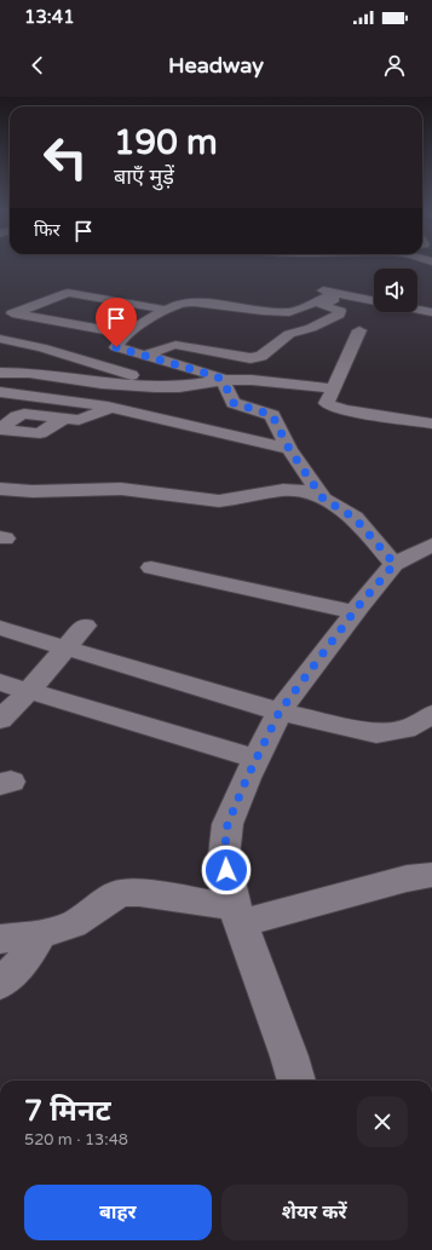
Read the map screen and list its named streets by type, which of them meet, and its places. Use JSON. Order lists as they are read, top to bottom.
{
  "page": {
    "status": "13:41",
    "header": "Headway",
    "turn": ["190 m", "बाएँ मुड़ें"],
    "then": "फिर",
    "heading": ["7 मिनट", "520 m · 13:48"],
    "buttons": ["बाहर", "शेयर करें"]
  }
}
